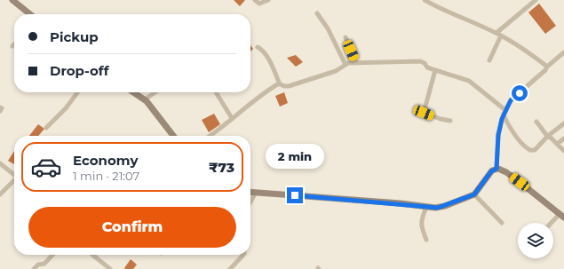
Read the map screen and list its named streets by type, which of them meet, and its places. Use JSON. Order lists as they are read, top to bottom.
{
  "page": {
    "banner": ["Pickup", "Drop-off"],
    "list": [
      {
        "name": "Economy",
        "note": "1 min · 21:07",
        "value": "₹73"
      }
    ],
    "bubble": "2 min",
    "buttons": "Confirm"
  }
}
